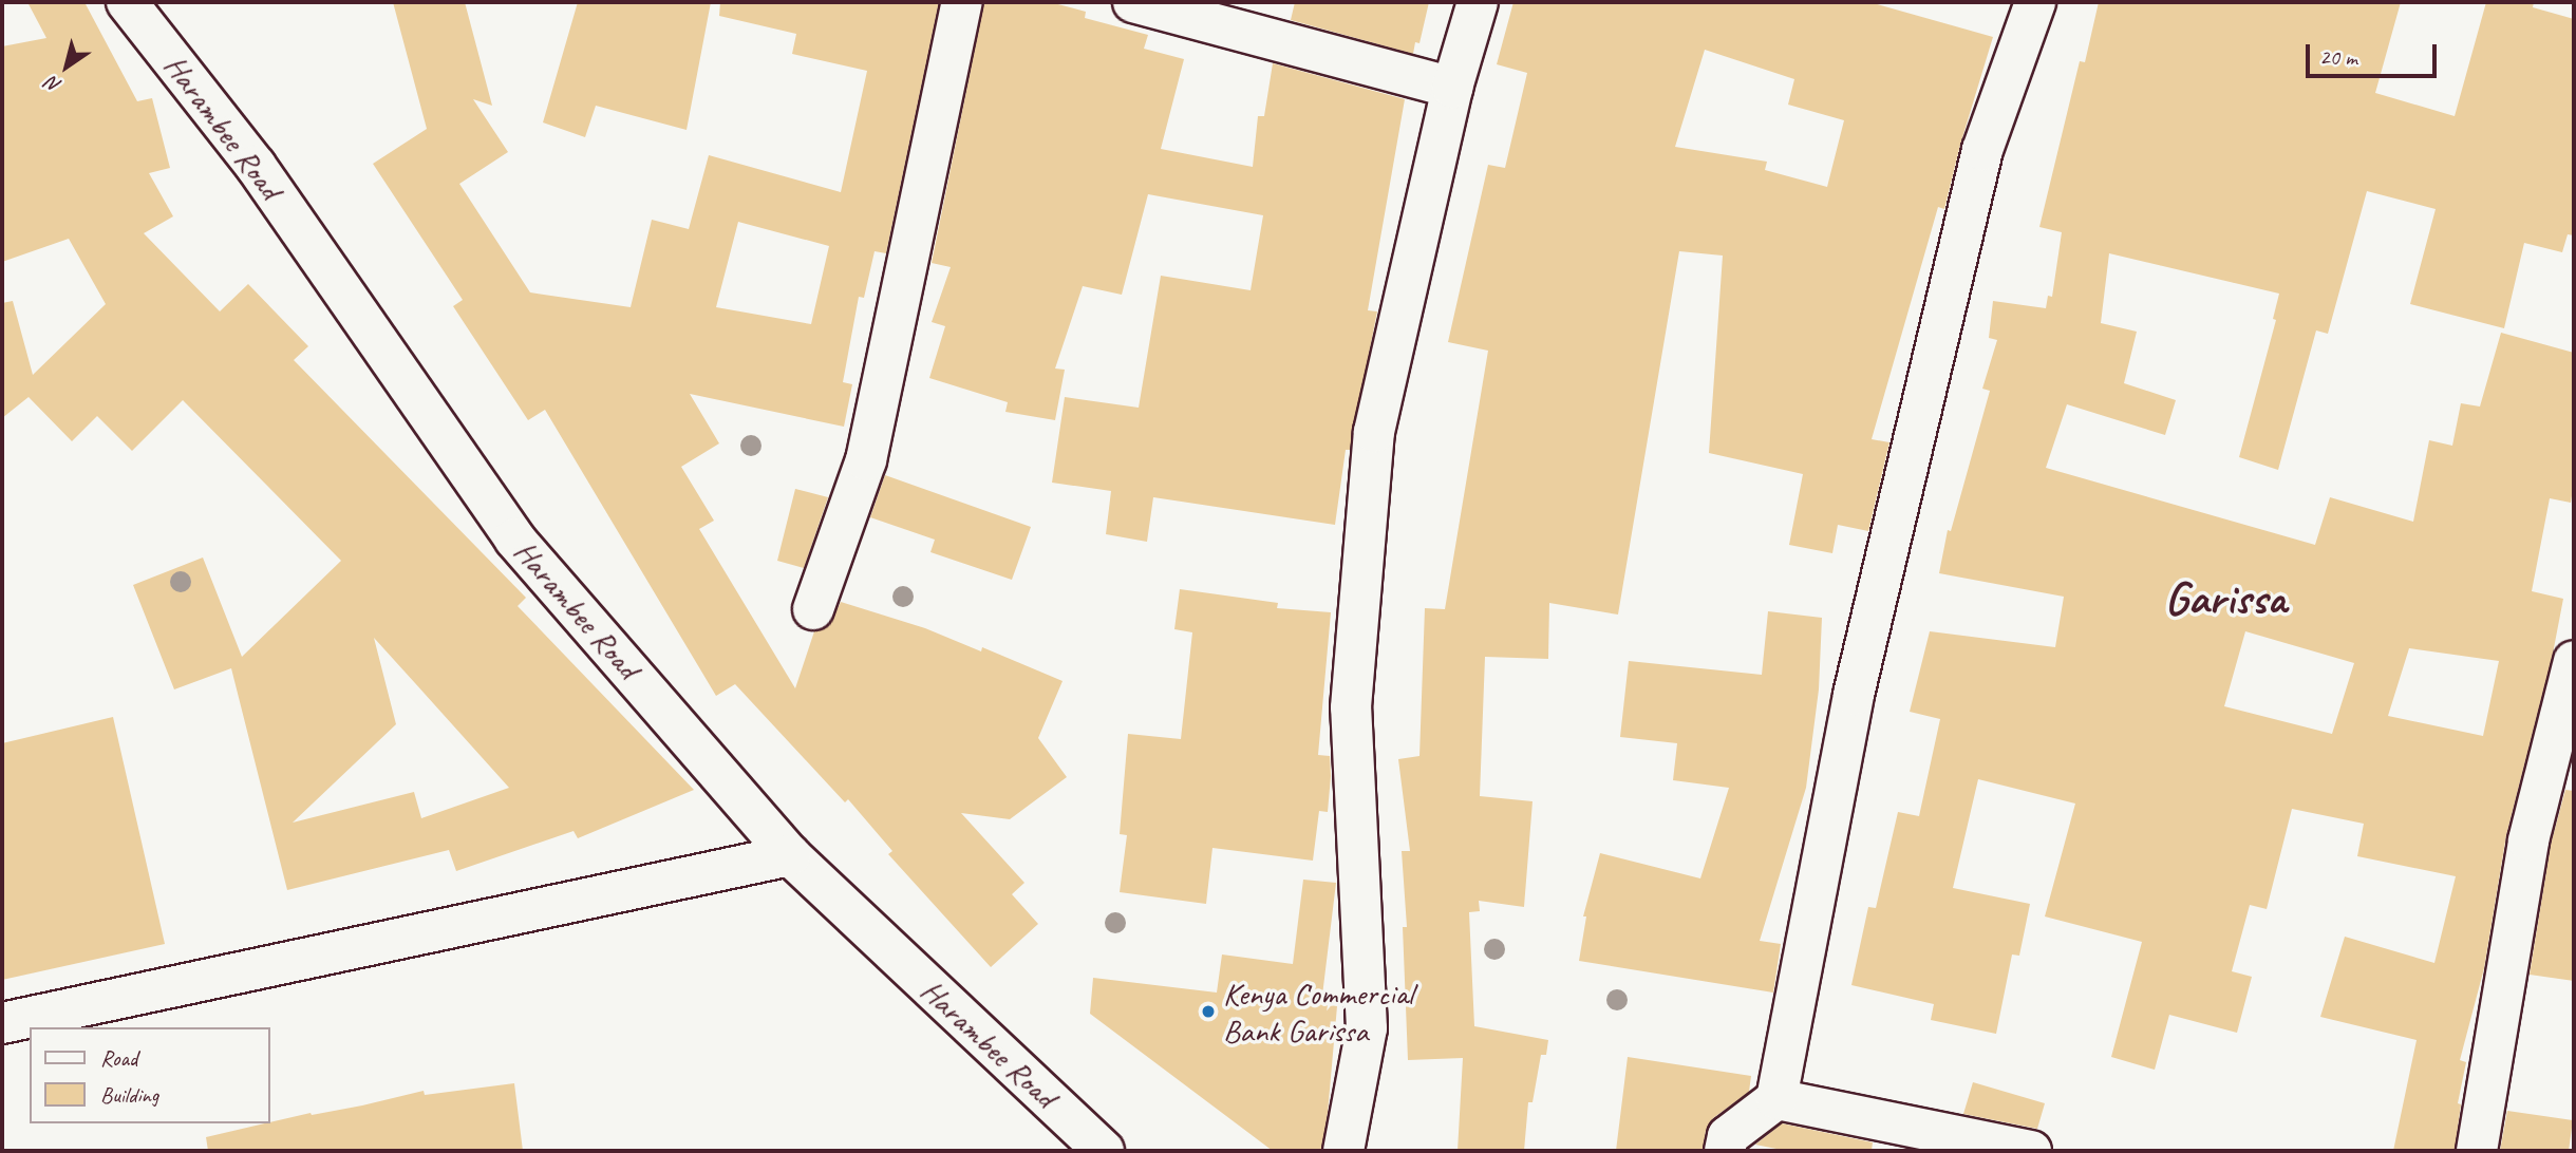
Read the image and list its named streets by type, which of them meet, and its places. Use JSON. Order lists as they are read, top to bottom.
{
  "streets": {
    "street": ["Harambee Road"]
  },
  "districts": ["Garissa"],
  "places": ["Kenya Commercial Bank Garissa"],
  "legend": ["Road", "Building"],
  "scale_bar": "20 m",
  "north": "bottom left"
}
